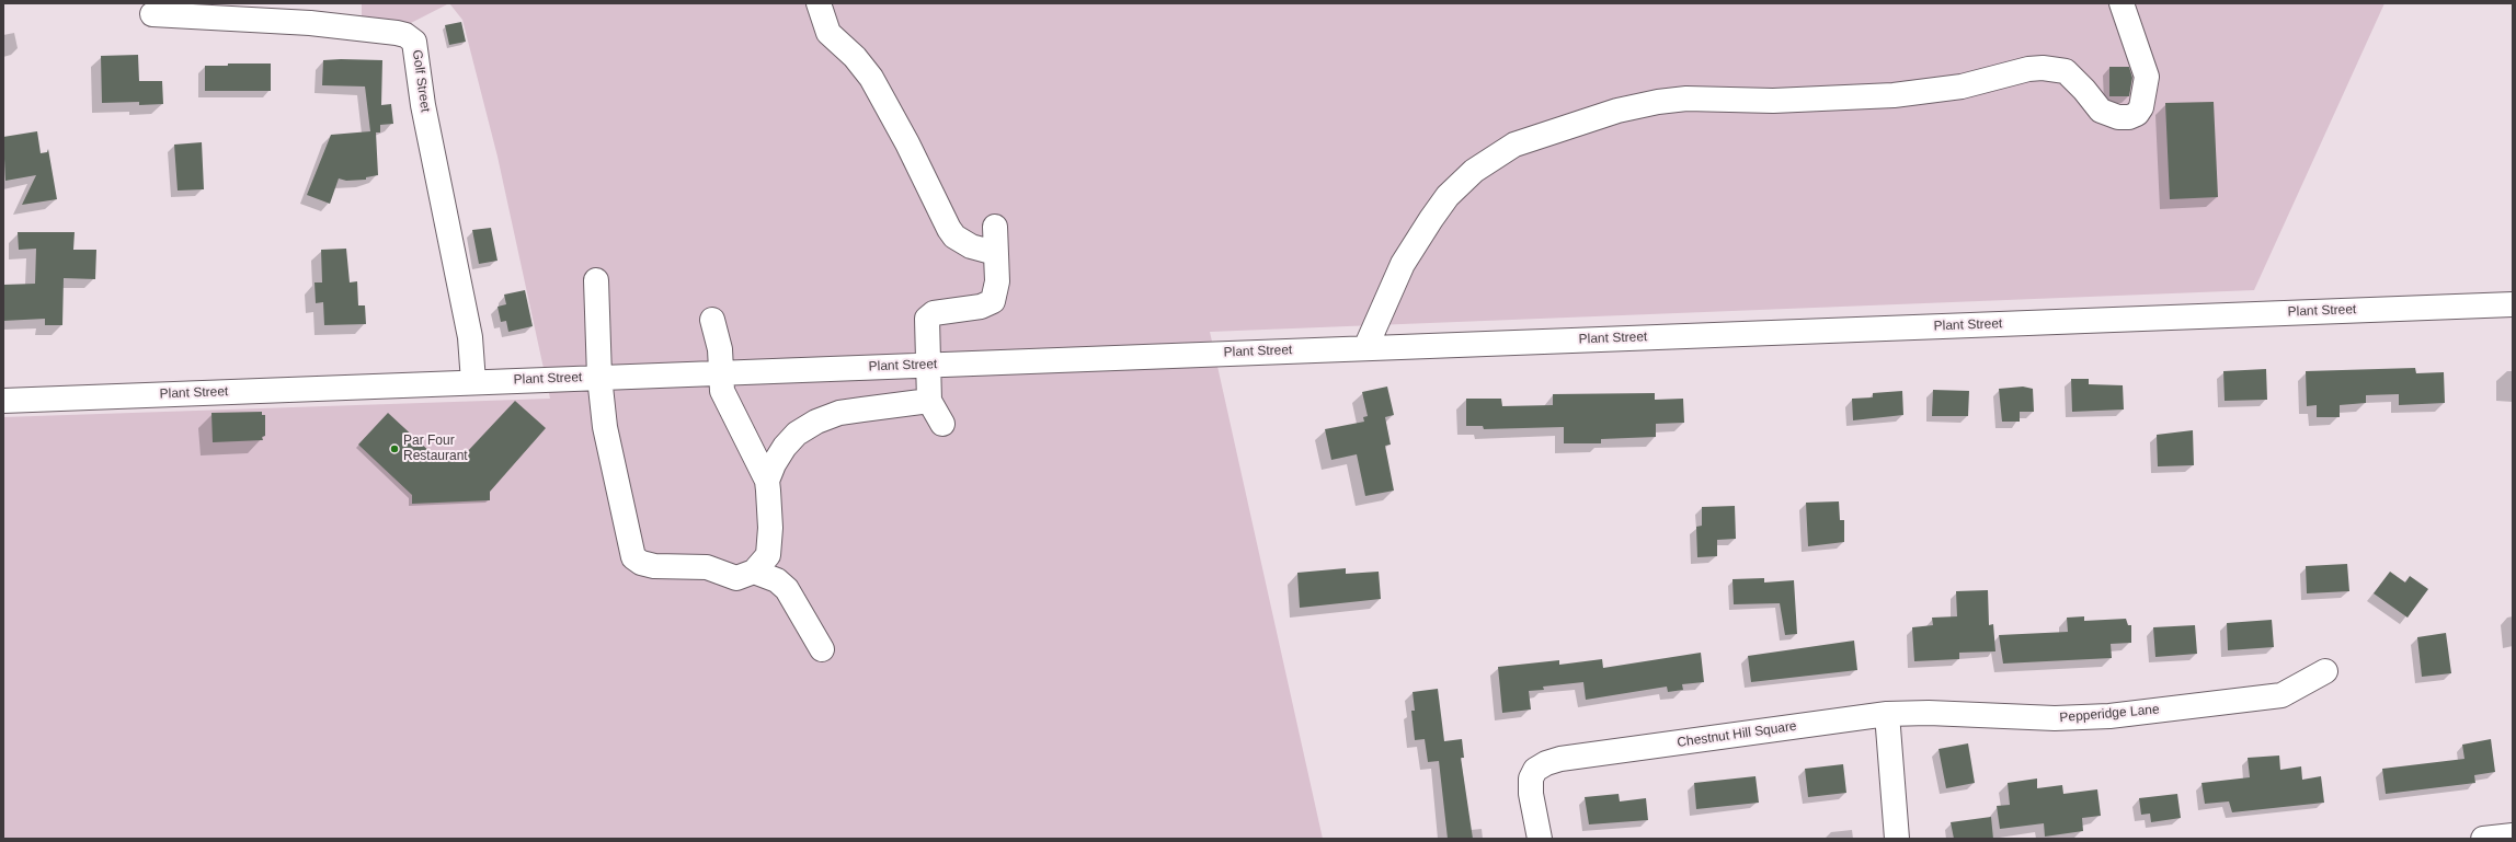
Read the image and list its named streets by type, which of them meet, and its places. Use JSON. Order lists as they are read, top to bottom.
{
  "streets": {
    "street": [
      "Golf Street",
      "Plant Street",
      "Pepperidge Lane",
      "Chestnut Hill Square"
    ]
  },
  "crossings": [
    ["Golf Street", "Plant Street"],
    ["Pepperidge Lane", "Chestnut Hill Square"]
  ],
  "places": ["Par Four Restaurant"]
}
